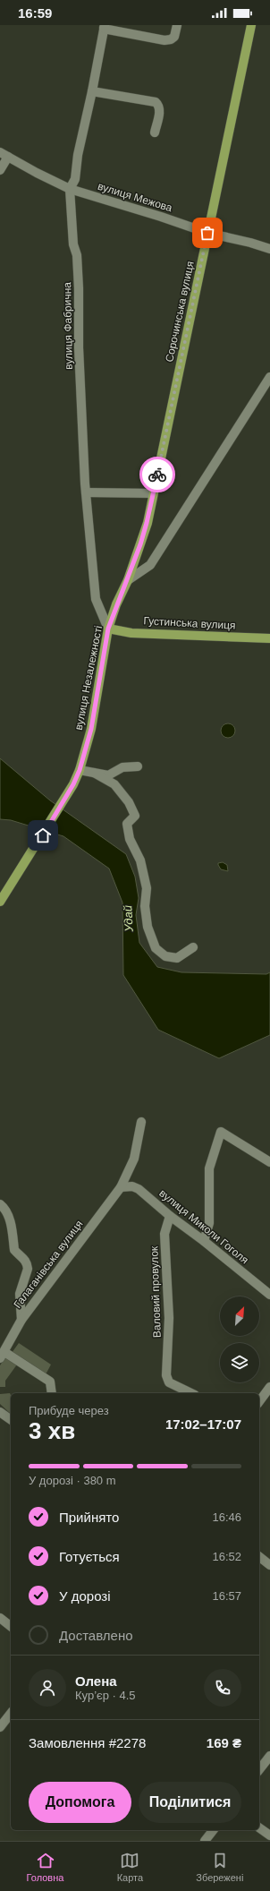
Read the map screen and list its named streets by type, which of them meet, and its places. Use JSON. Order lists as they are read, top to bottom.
{
  "streets": {
    "main road": ["Сорочинська вулиця", "Густинська вулиця", "вулиця Незалежності"],
    "street": [
      "вулиця Межова",
      "вулиця Фабрична",
      "вулиця Миколи Гоголя",
      "Галаганівська вулиця",
      "Валовий провулок"
    ]
  },
  "crossings": [
    ["вулиця Межова", "Сорочинська вулиця"],
    ["вулиця Межова", "вулиця Фабрична"],
    ["Сорочинська вулиця", "вулиця Незалежності"],
    ["вулиця Фабрична", "Густинська вулиця"],
    ["вулиця Фабрична", "вулиця Незалежності"],
    ["Густинська вулиця", "вулиця Незалежності"],
    ["вулиця Миколи Гоголя", "Галаганівська вулиця"],
    ["вулиця Миколи Гоголя", "Валовий провулок"]
  ],
  "water": ["Удай"],
  "north": "top right",
  "page": {
    "status": "16:59",
    "heading": ["3 хв", "Прибуде через", "17:02–17:07"],
    "panel": [
      "Олена",
      "Кур’єр · 4.5",
      "Замовлення #2278",
      "169 ₴"
    ],
    "bar": "У дорозі · 380 m",
    "list": [
      ["Прийнято", "16:46"],
      ["Готується", "16:52"],
      ["У дорозі", "16:57"],
      "Доставлено"
    ],
    "buttons": ["Допомога", "Поділитися"],
    "tabs": ["Головна", "Карта", "Збережені"]
  }
}
